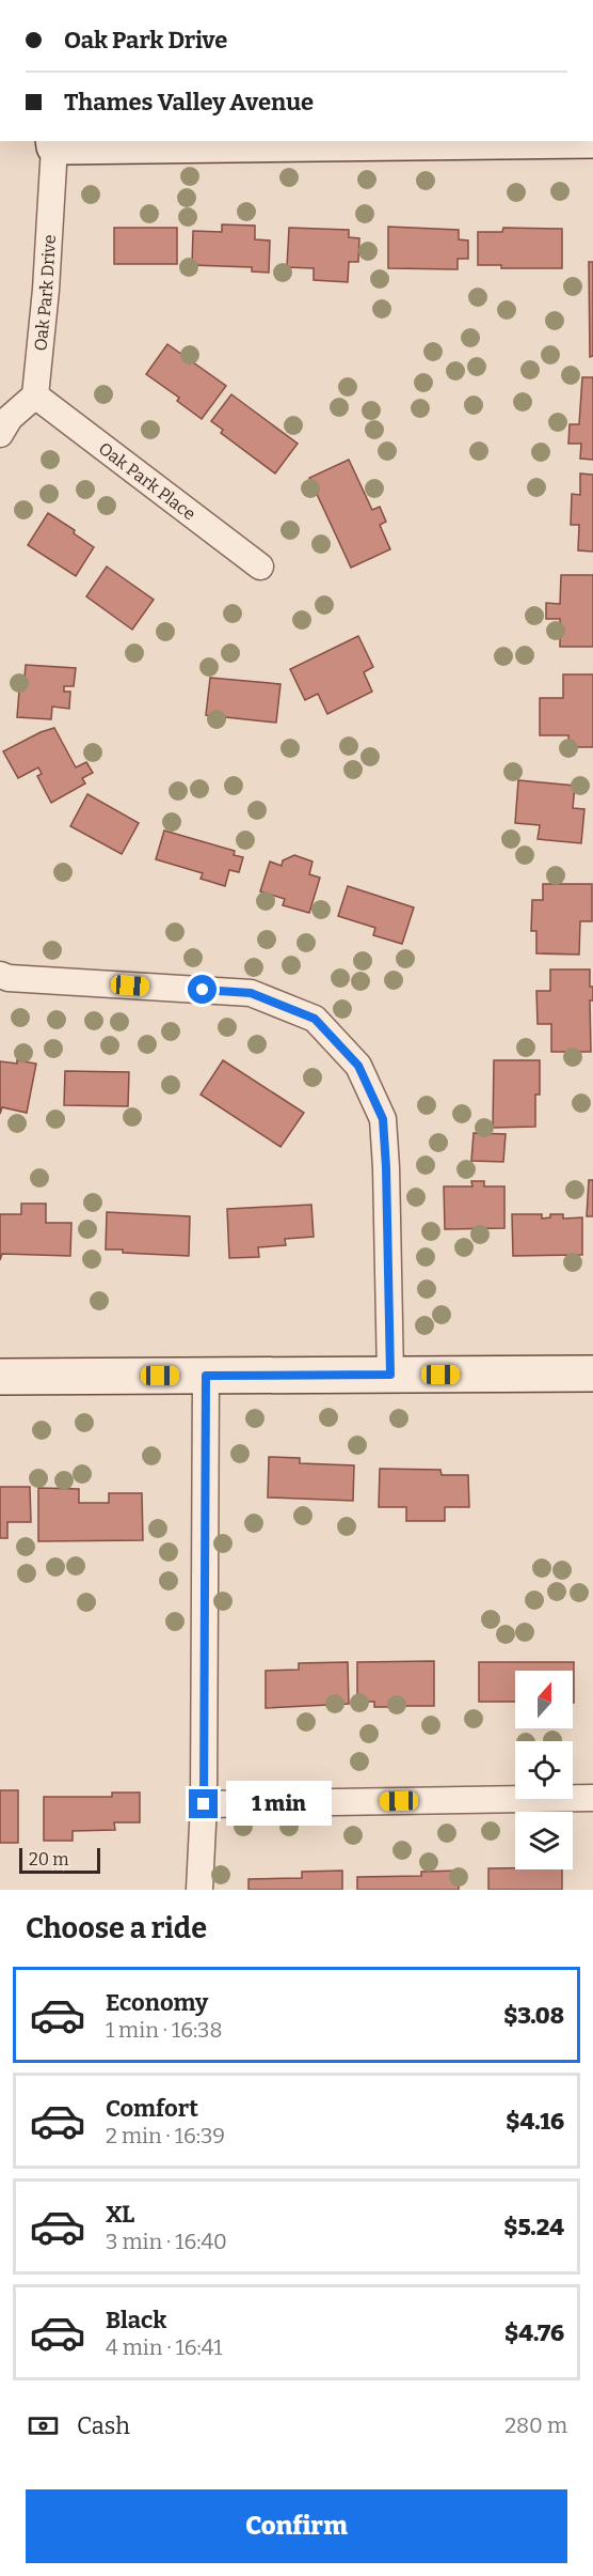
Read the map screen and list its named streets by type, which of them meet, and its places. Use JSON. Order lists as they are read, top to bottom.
{
  "streets": {
    "street": ["Oak Park Drive", "Oak Park Place"]
  },
  "crossings": [
    ["Oak Park Drive", "Oak Park Place"]
  ],
  "scale_bar": "20 m",
  "north": "top",
  "page": {
    "banner": ["Oak Park Drive", "Thames Valley Avenue"],
    "bubble": "1 min",
    "scale": "20 m",
    "heading": "Choose a ride",
    "list": [
      {
        "name": "Economy",
        "note": "1 min · 16:38",
        "value": "$3.08"
      },
      {
        "name": "Comfort",
        "note": "2 min · 16:39",
        "value": "$4.16"
      },
      {
        "name": "XL",
        "note": "3 min · 16:40",
        "value": "$5.24"
      },
      {
        "name": "Black",
        "note": "4 min · 16:41",
        "value": "$4.76"
      }
    ],
    "pay": ["Cash", "280 m"],
    "buttons": "Confirm"
  }
}
